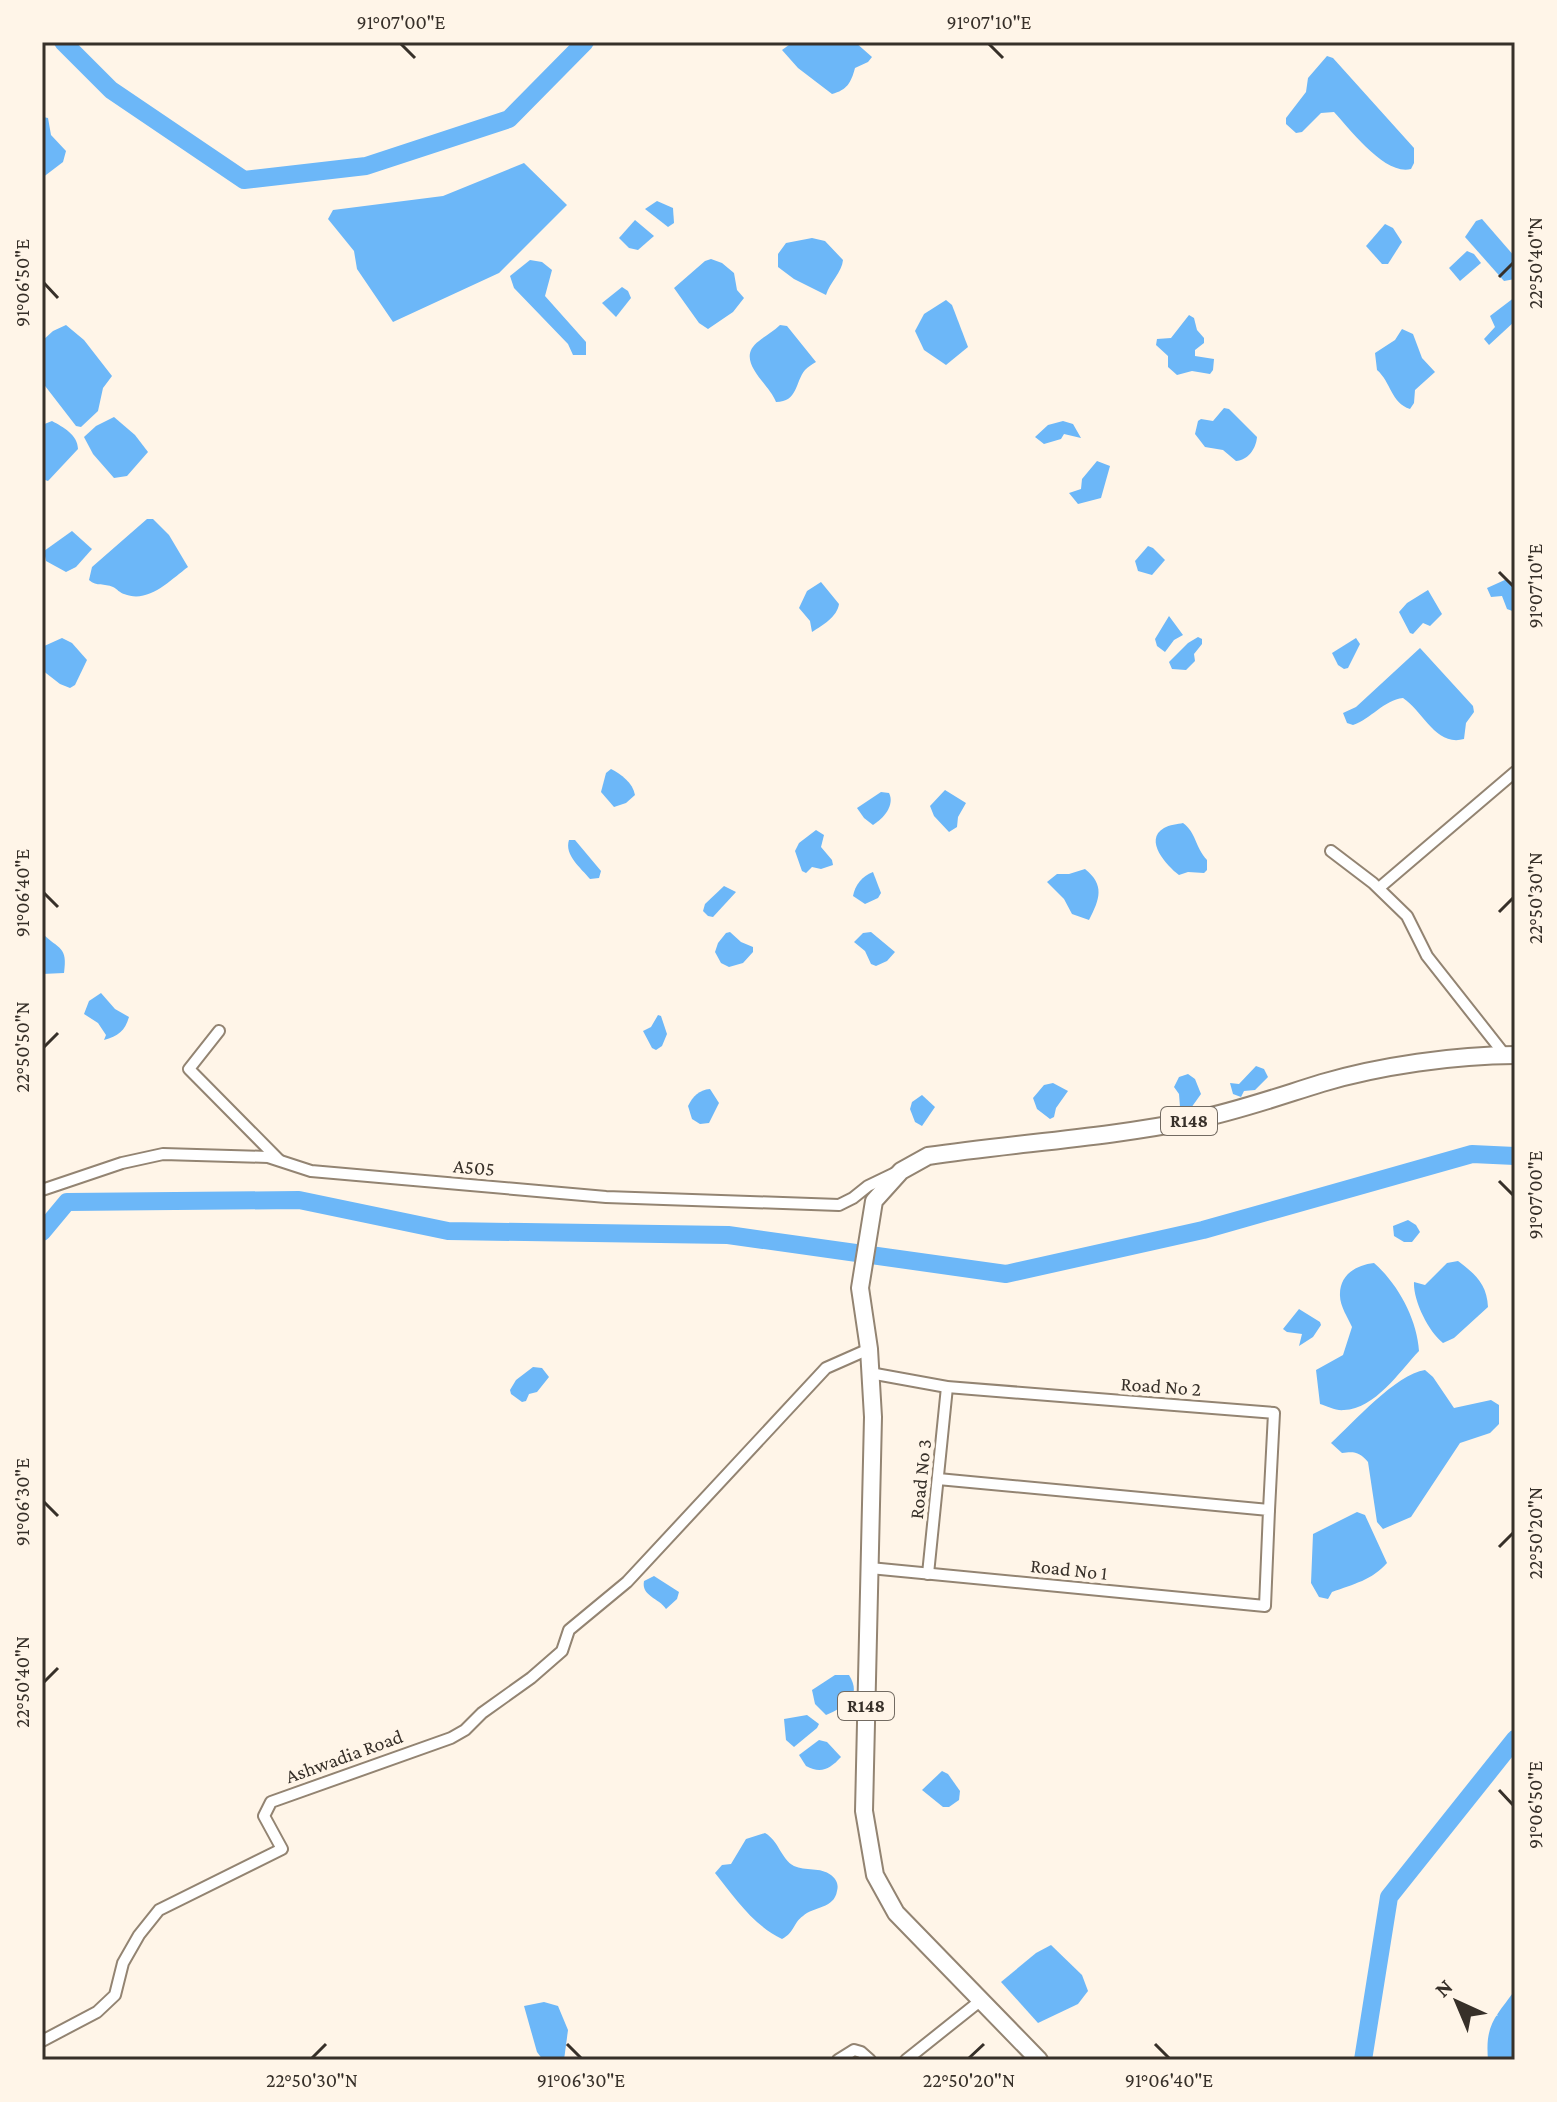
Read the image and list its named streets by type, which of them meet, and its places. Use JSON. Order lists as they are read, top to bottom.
{
  "streets": {
    "main road": ["R148"],
    "street": [
      "A505",
      "Road No 2",
      "Road No 3",
      "Road No 1",
      "Ashwadia Road"
    ]
  },
  "crossings": [
    ["R148", "A505"],
    ["R148", "Road No 1"],
    ["R148", "Ashwadia Road"],
    ["Road No 2", "Road No 3"],
    ["Road No 2", "Road No 1"],
    ["Road No 3", "Road No 1"]
  ],
  "north": "top left",
  "coordinates": [
    "91°07'00\"E",
    "91°07'10\"E",
    "22°50'40\"N",
    "91°06'50\"E",
    "91°06'40\"E",
    "22°50'30\"N",
    "22°50'50\"N",
    "91°06'30\"E",
    "22°50'20\"N"
  ]
}
